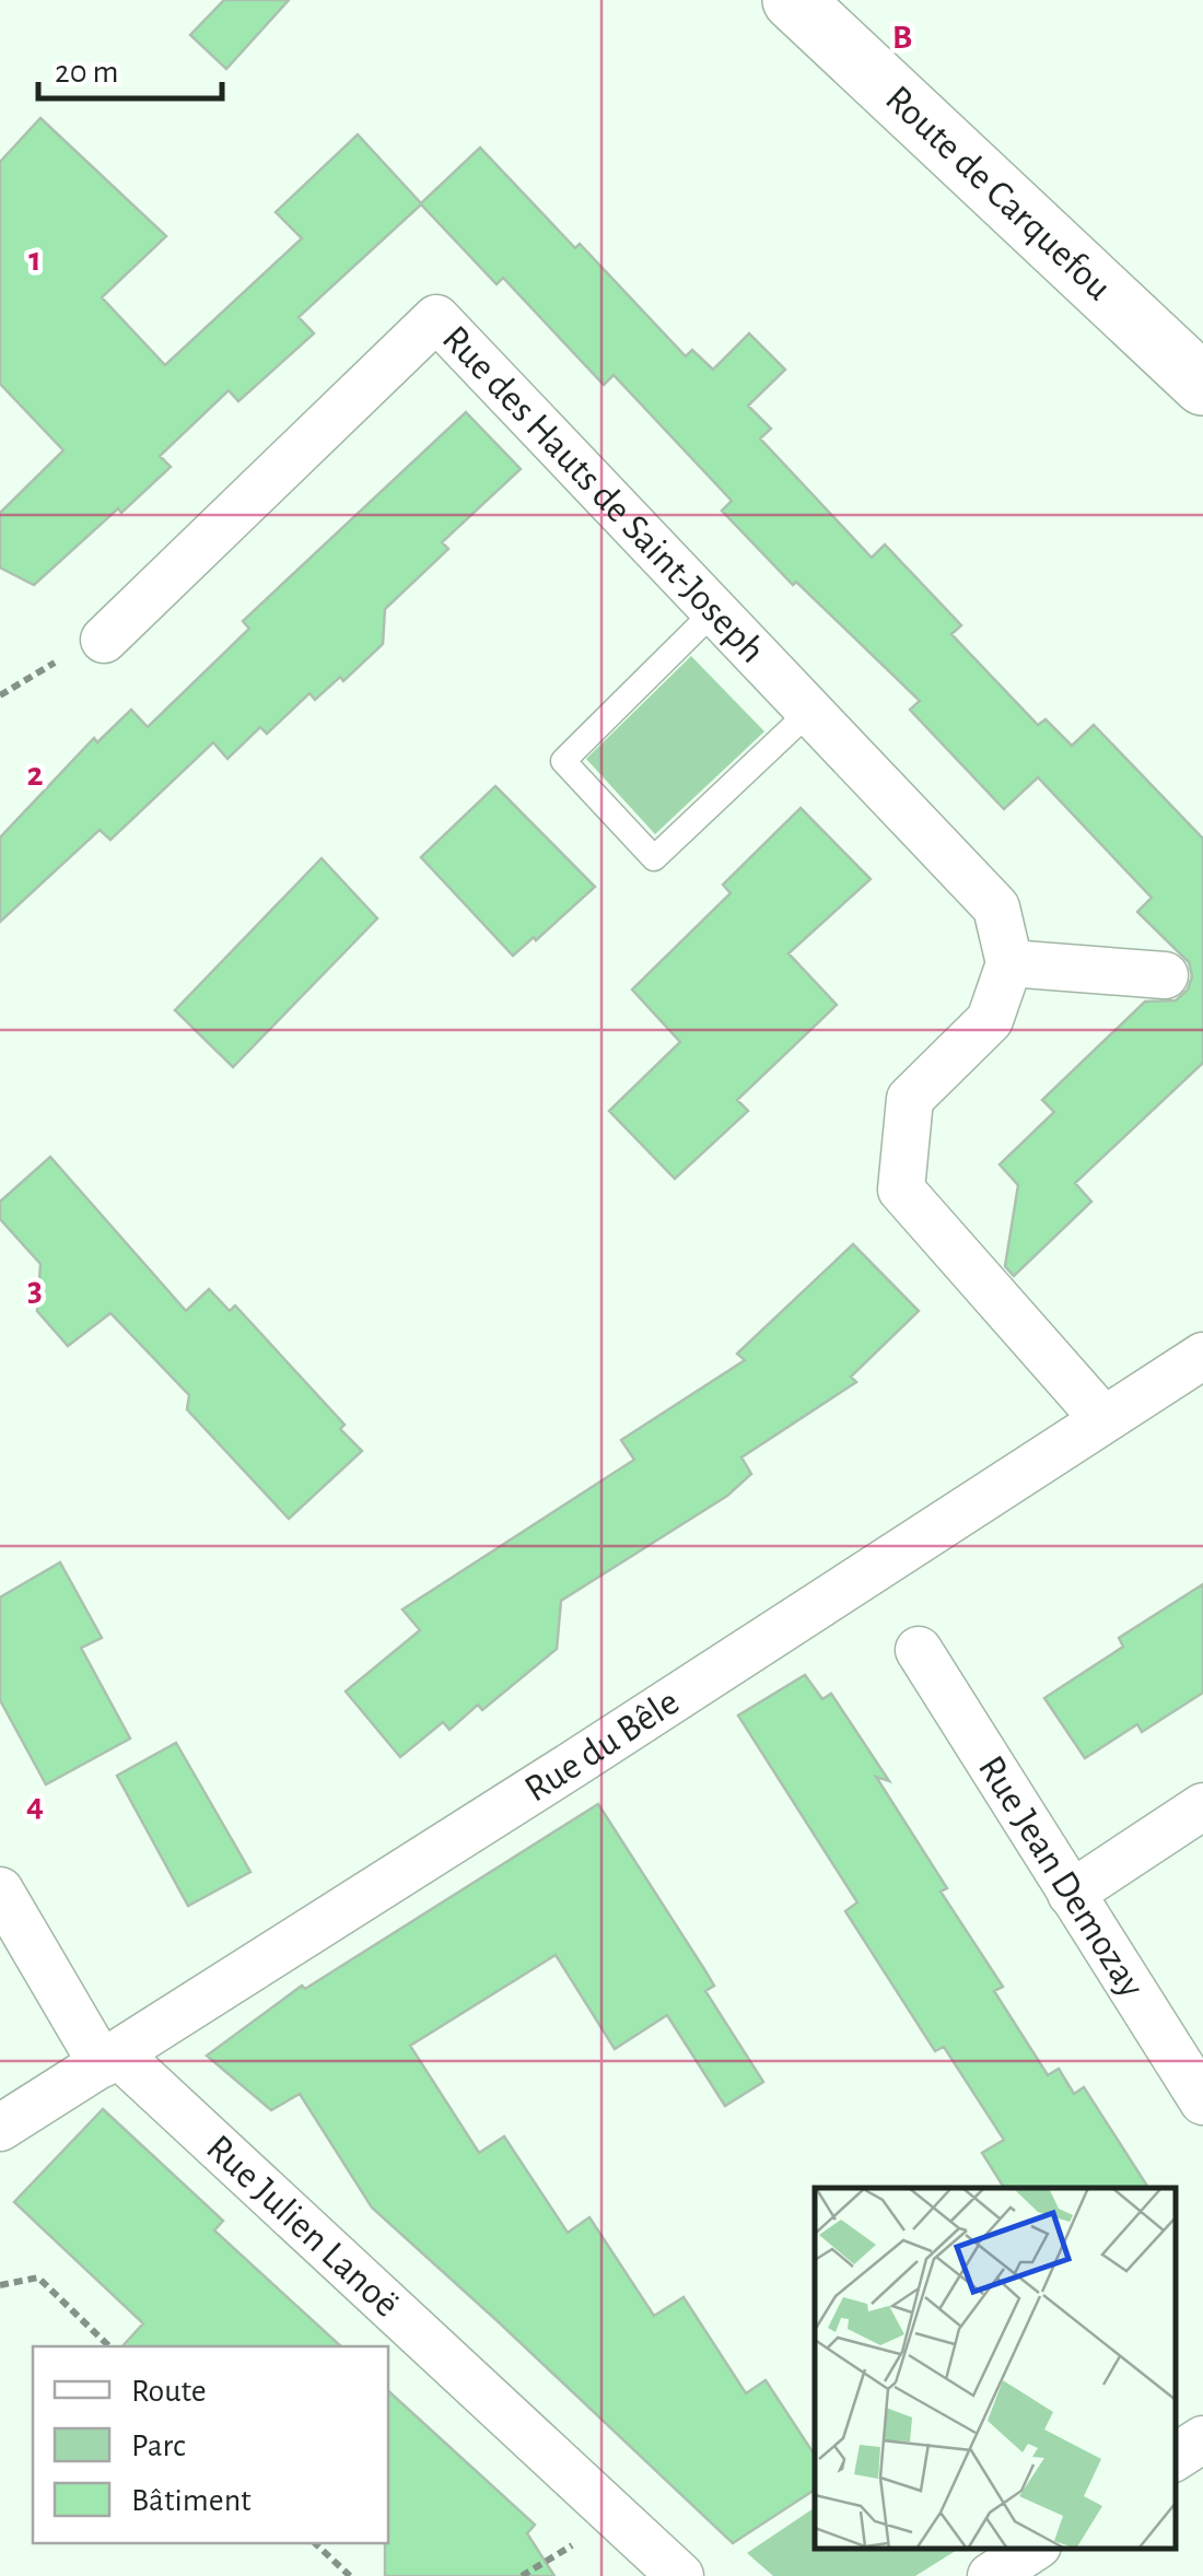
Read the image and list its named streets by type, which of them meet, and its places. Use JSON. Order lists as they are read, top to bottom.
{
  "streets": {
    "main road": ["Route de Carquefou"],
    "street": [
      "Rue des Hauts de Saint-Joseph",
      "Rue du Bêle",
      "Rue Jean Demozay",
      "Rue Julien Lanoë"
    ]
  },
  "crossings": [
    ["Rue du Bêle", "Rue Julien Lanoë"]
  ],
  "legend": ["Route", "Parc", "Bâtiment"],
  "scale_bar": "20 m",
  "grid": {
    "columns": ["B"],
    "rows": [
      "1",
      "2",
      "3",
      "4"
    ]
  }
}
